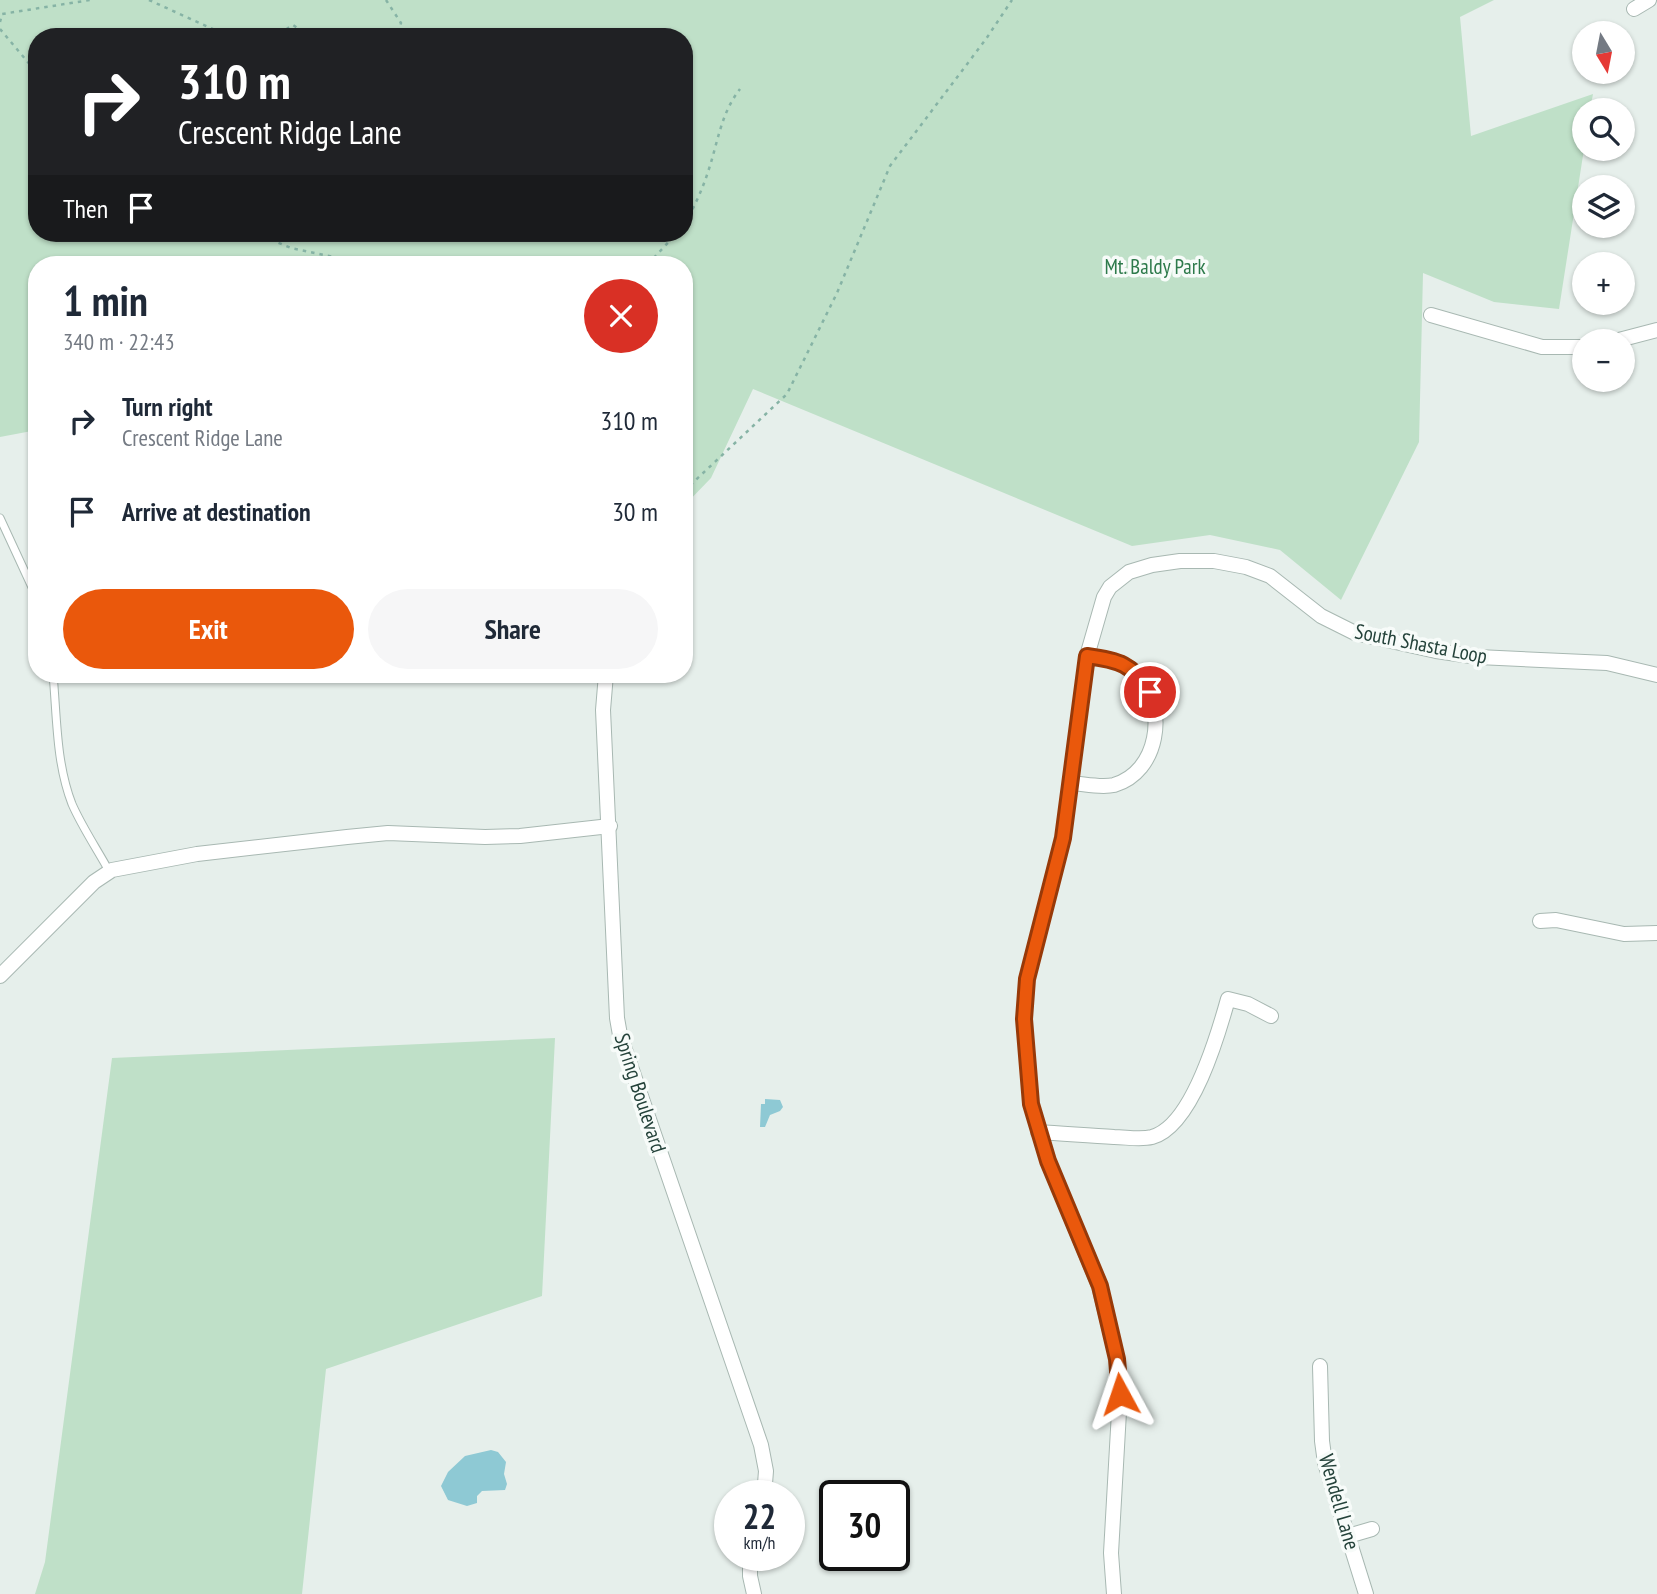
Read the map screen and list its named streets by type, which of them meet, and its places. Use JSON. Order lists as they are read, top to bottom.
{
  "streets": {
    "street": ["South Shasta Loop", "Spring Boulevard", "Wendell Lane"]
  },
  "parks": ["Mt. Baldy Park"],
  "north": "bottom",
  "page": {
    "map_buttons": ["+", "−"],
    "turn": ["310 m", "Crescent Ridge Lane"],
    "then": "Then",
    "heading": ["1 min", "340 m · 22:43"],
    "list": [
      {
        "name": "Turn right",
        "note": "Crescent Ridge Lane",
        "value": "310 m"
      },
      {
        "name": "Arrive at destination",
        "value": "30 m"
      }
    ],
    "buttons": ["Exit", "Share"],
    "speed": "22 km/h",
    "limit": "30"
  }
}
